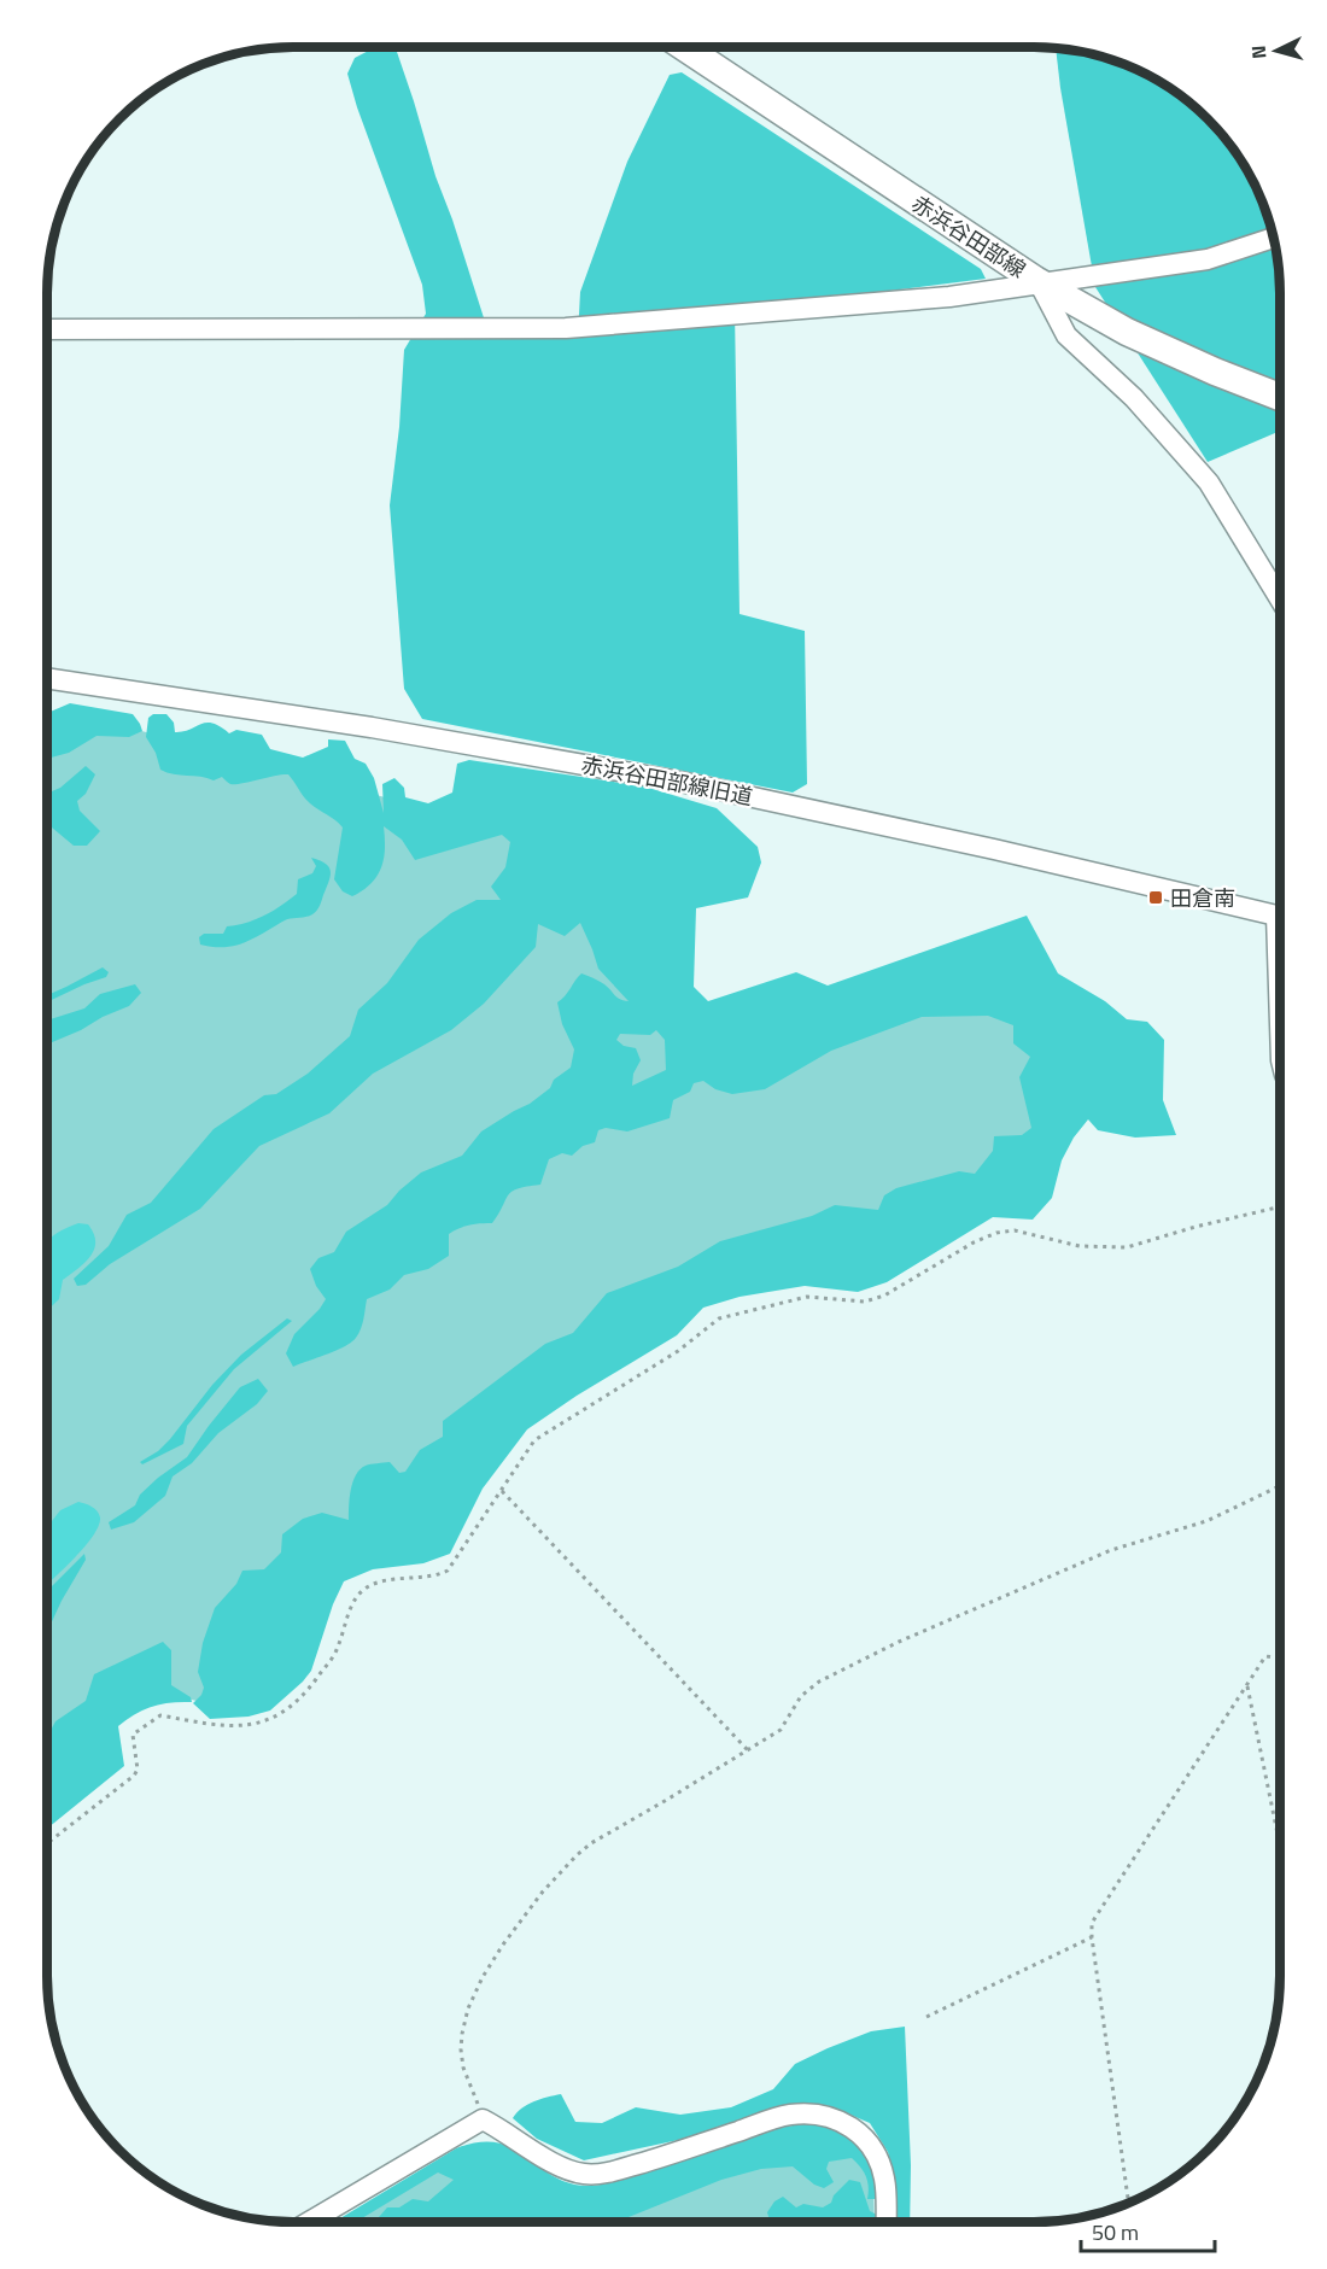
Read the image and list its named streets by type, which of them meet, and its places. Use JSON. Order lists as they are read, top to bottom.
{
  "streets": {
    "main road": ["赤浜谷田部線"],
    "street": ["赤浜谷田部線旧道"]
  },
  "places": {
    "transit": ["田倉南"]
  },
  "scale_bar": "50 m",
  "north": "left"
}
